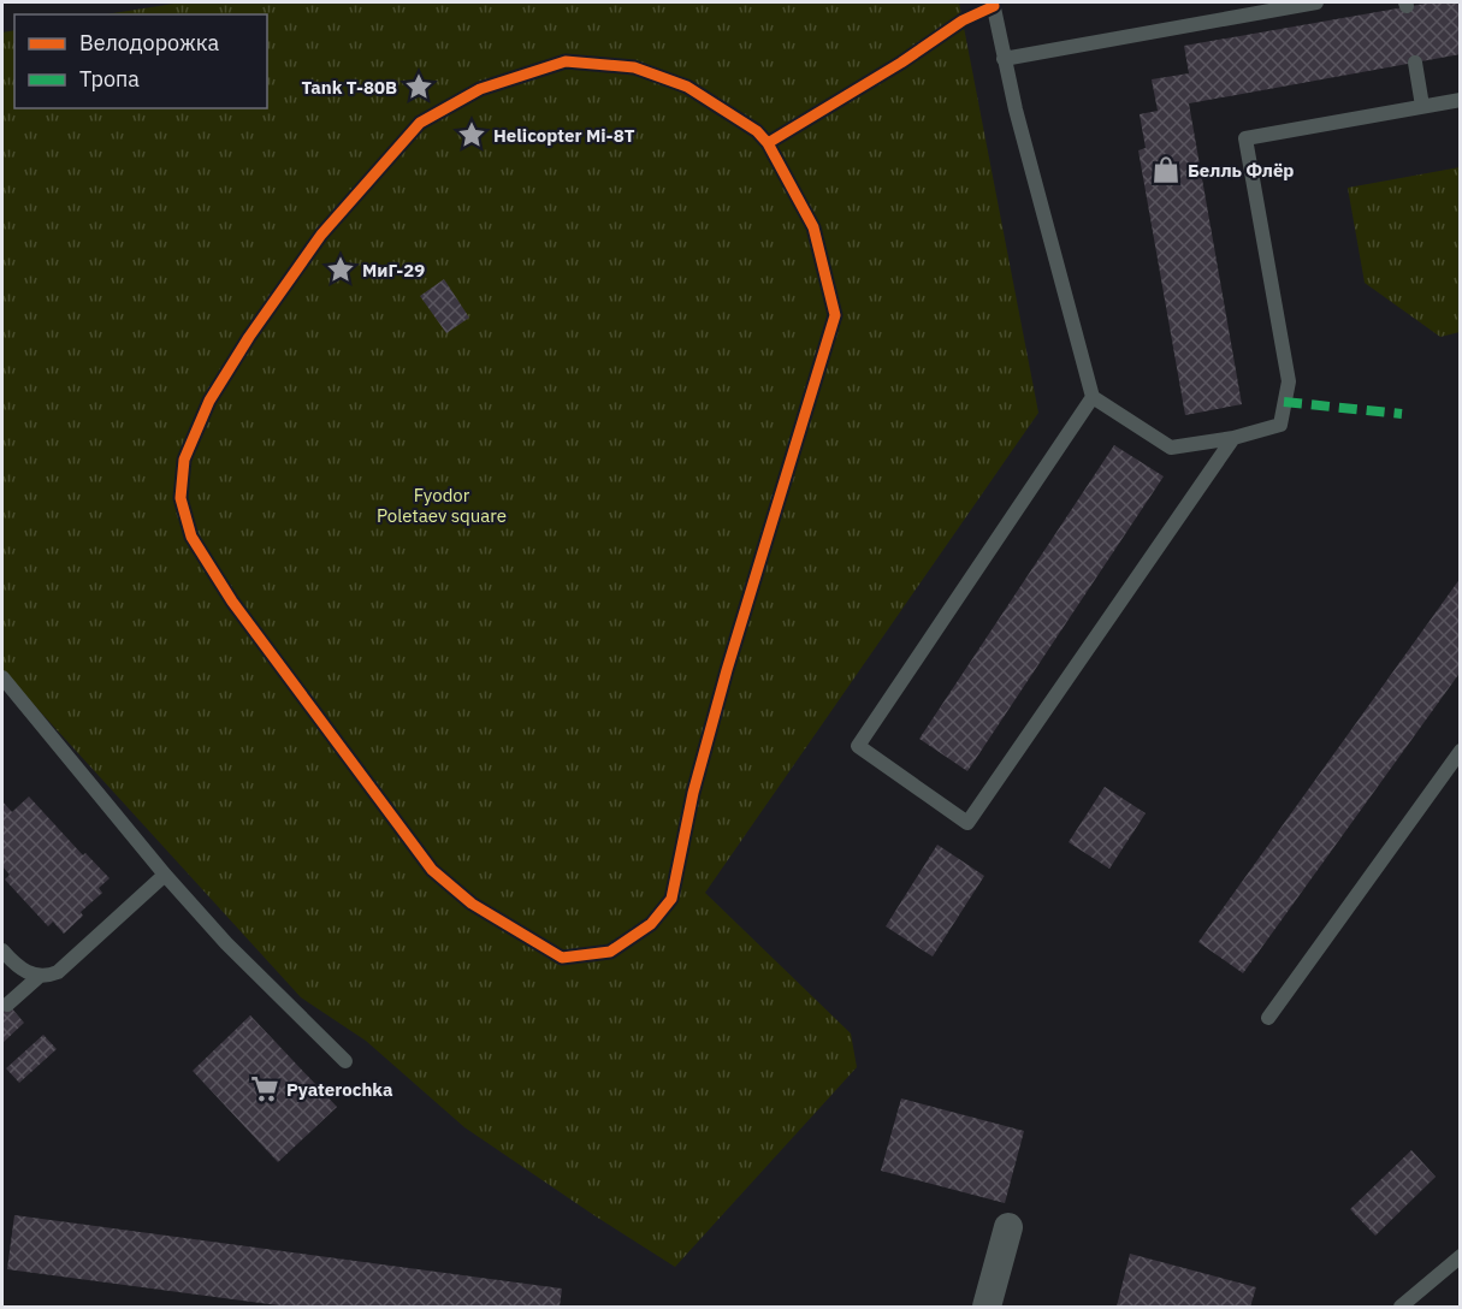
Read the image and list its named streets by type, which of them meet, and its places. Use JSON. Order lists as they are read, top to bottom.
{
  "parks": ["Fyodor Poletaev square"],
  "places": {
    "place": ["Tank T-80B", "Helicopter Mi-8T", "МиГ-29"],
    "shop": ["Белль Флёр"],
    "supermarket": ["Pyaterochka"]
  },
  "legend": ["Велодорожка", "Тропа"]
}
